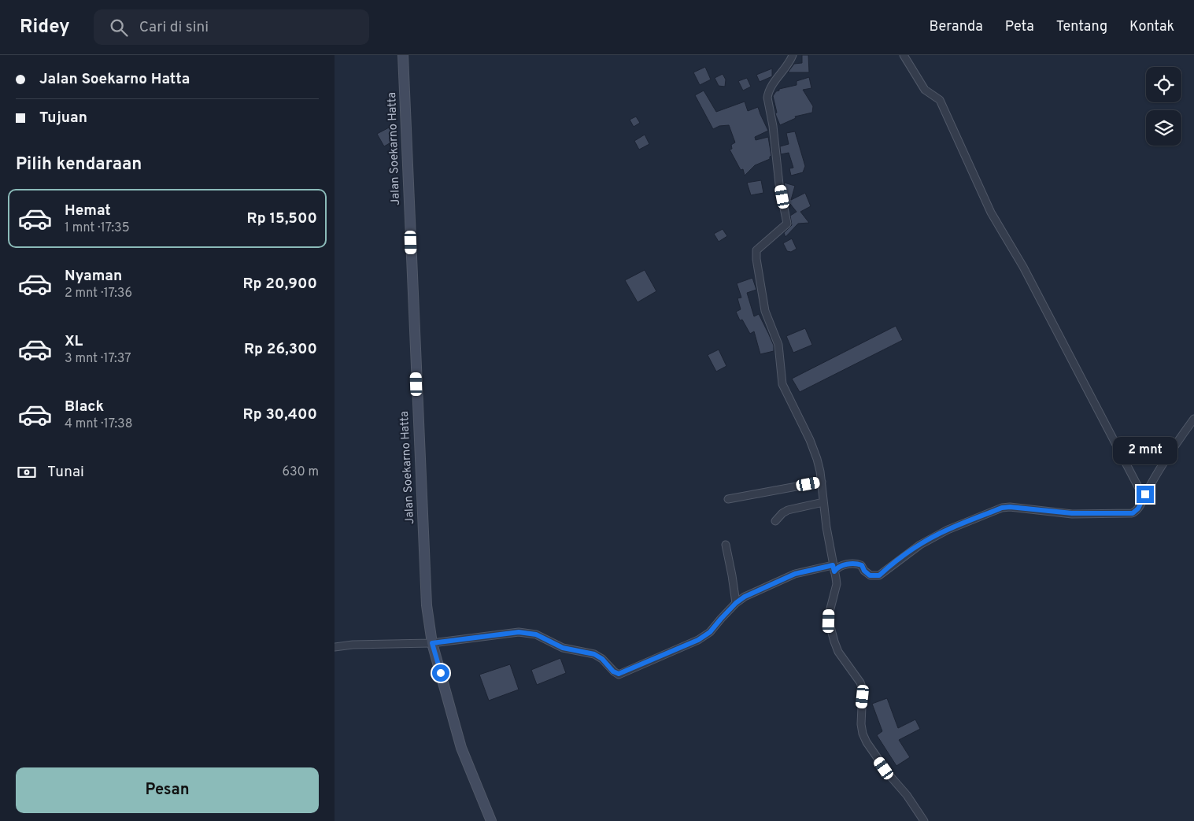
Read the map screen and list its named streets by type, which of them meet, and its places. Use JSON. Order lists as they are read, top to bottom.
{
  "streets": {
    "street": ["Jalan Soekarno Hatta"]
  },
  "page": {
    "header": "Ridey",
    "search": "Cari di sini",
    "nav": [
      "Beranda",
      "Peta",
      "Tentang",
      "Kontak"
    ],
    "banner": ["Jalan Soekarno Hatta", "Tujuan"],
    "heading": "Pilih kendaraan",
    "list": [
      {
        "name": "Hemat",
        "note": "1 mnt · 17:35",
        "value": "Rp 15,500"
      },
      {
        "name": "Nyaman",
        "note": "2 mnt · 17:36",
        "value": "Rp 20,900"
      },
      {
        "name": "XL",
        "note": "3 mnt · 17:37",
        "value": "Rp 26,300"
      },
      {
        "name": "Black",
        "note": "4 mnt · 17:38",
        "value": "Rp 30,400"
      }
    ],
    "bubble": "2 mnt",
    "pay": ["Tunai", "630 m"],
    "buttons": "Pesan"
  }
}
